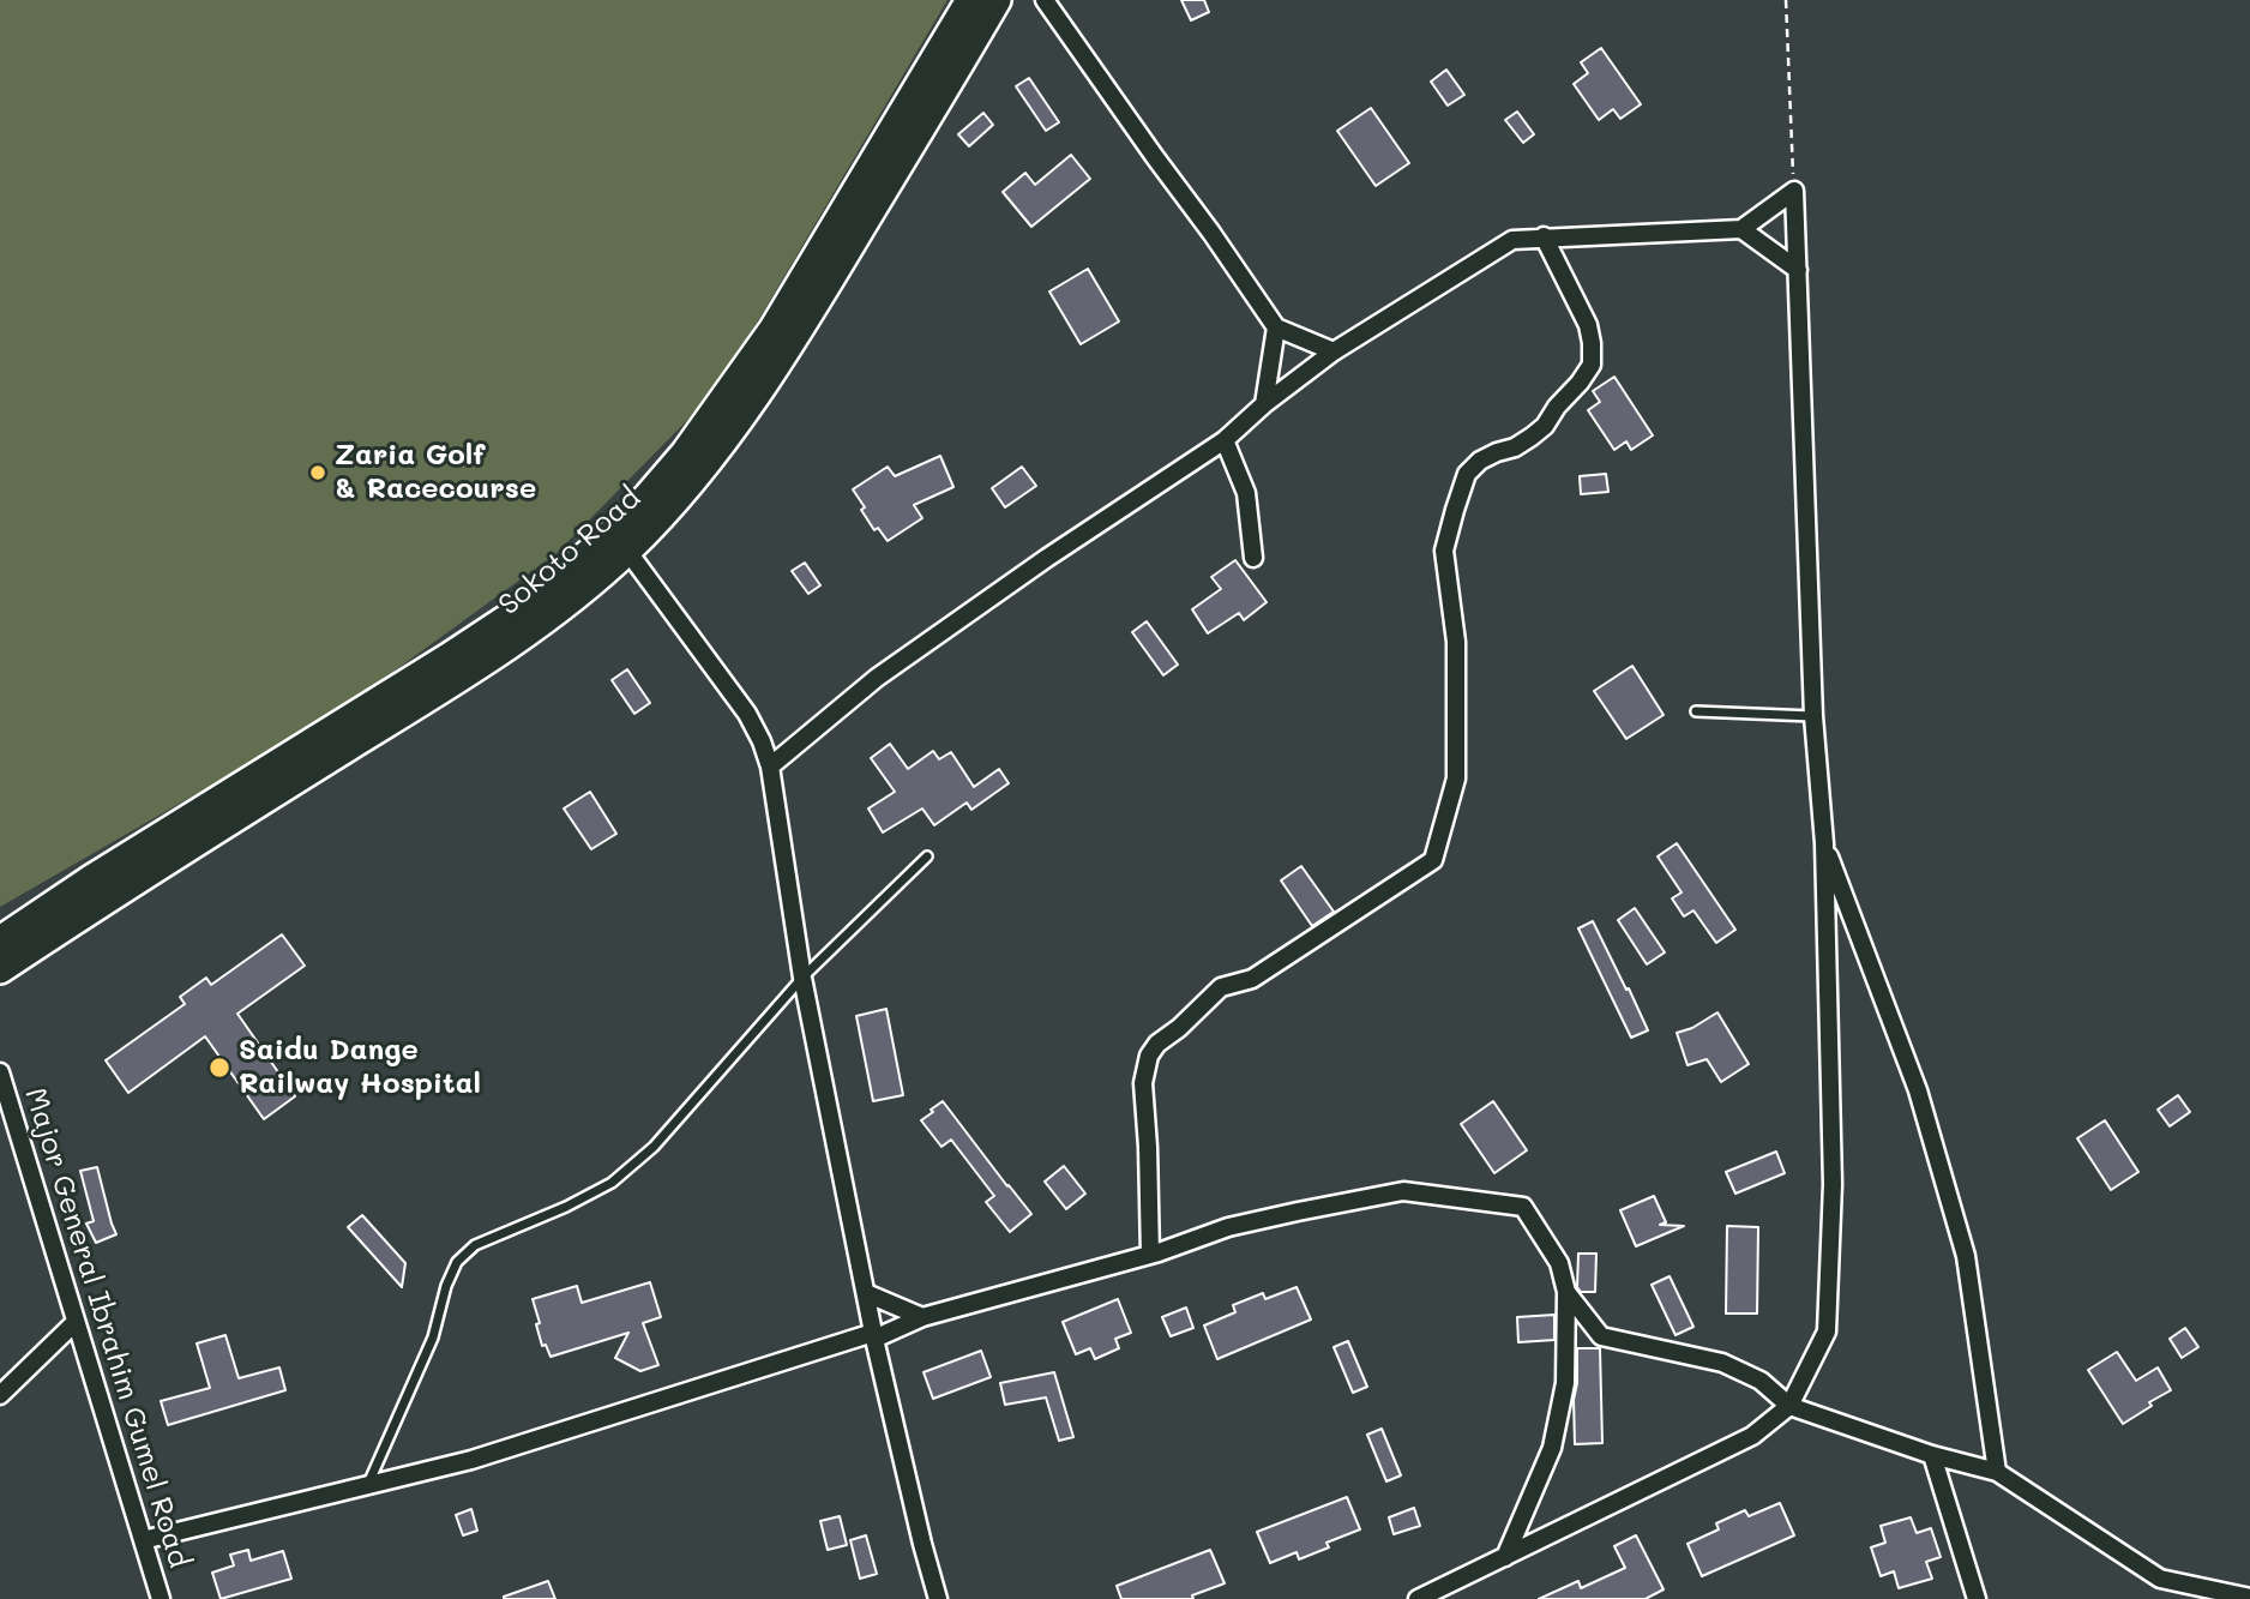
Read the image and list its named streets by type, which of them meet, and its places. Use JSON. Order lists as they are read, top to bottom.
{
  "streets": {
    "main road": ["Sokoto Road"],
    "street": ["Major General Ibrahim Gumel Road"]
  },
  "places": ["Zaria Golf & Racecourse", "Saidu Dange Railway Hospital"]
}
